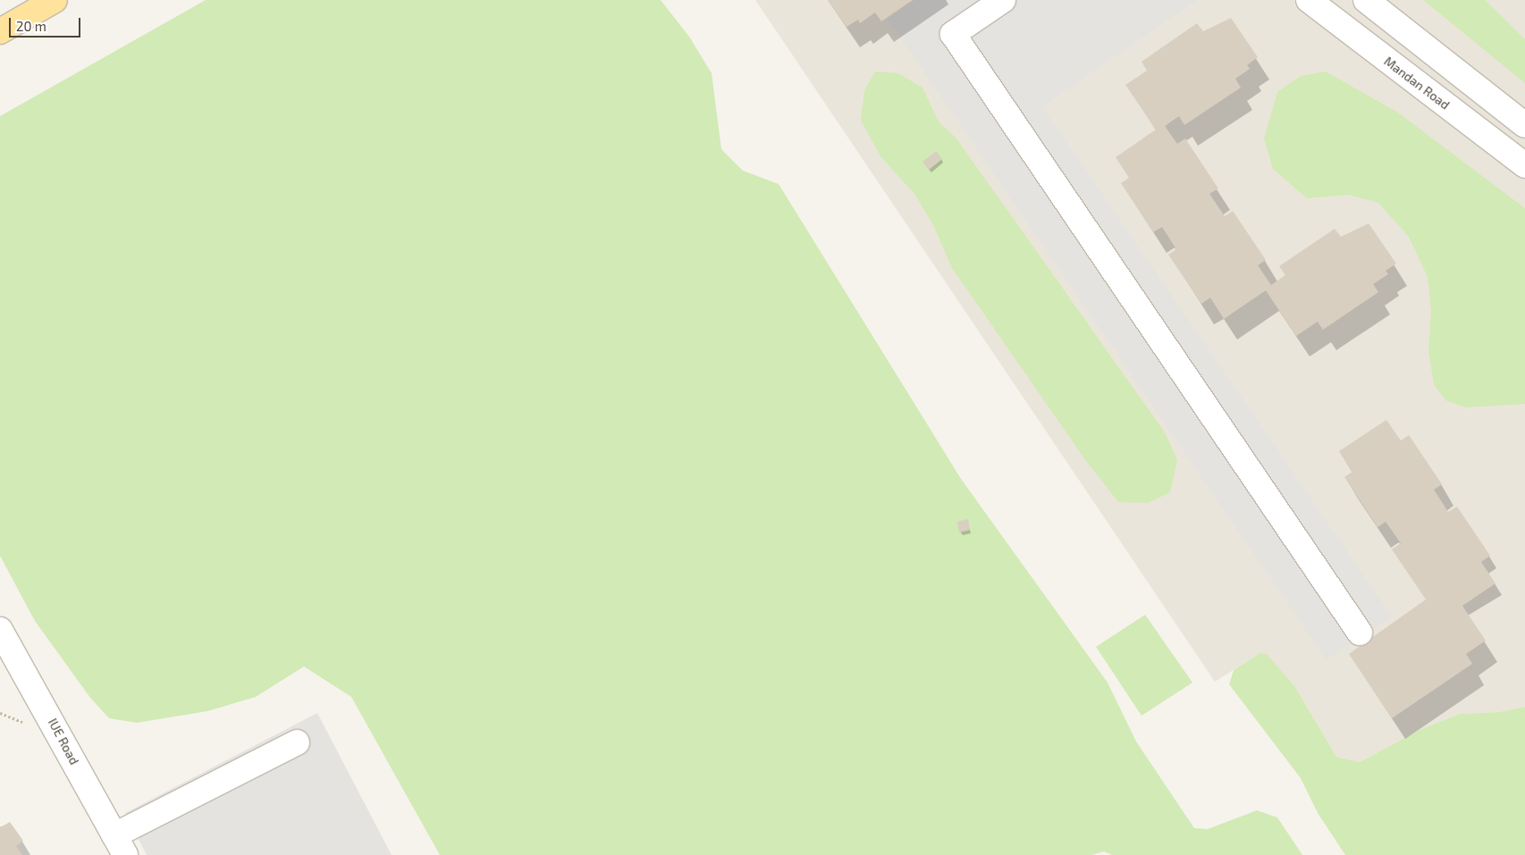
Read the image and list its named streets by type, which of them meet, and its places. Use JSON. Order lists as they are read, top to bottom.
{
  "streets": {
    "street": ["Mandan Road", "IUE Road"]
  },
  "scale_bar": "20 m"
}
